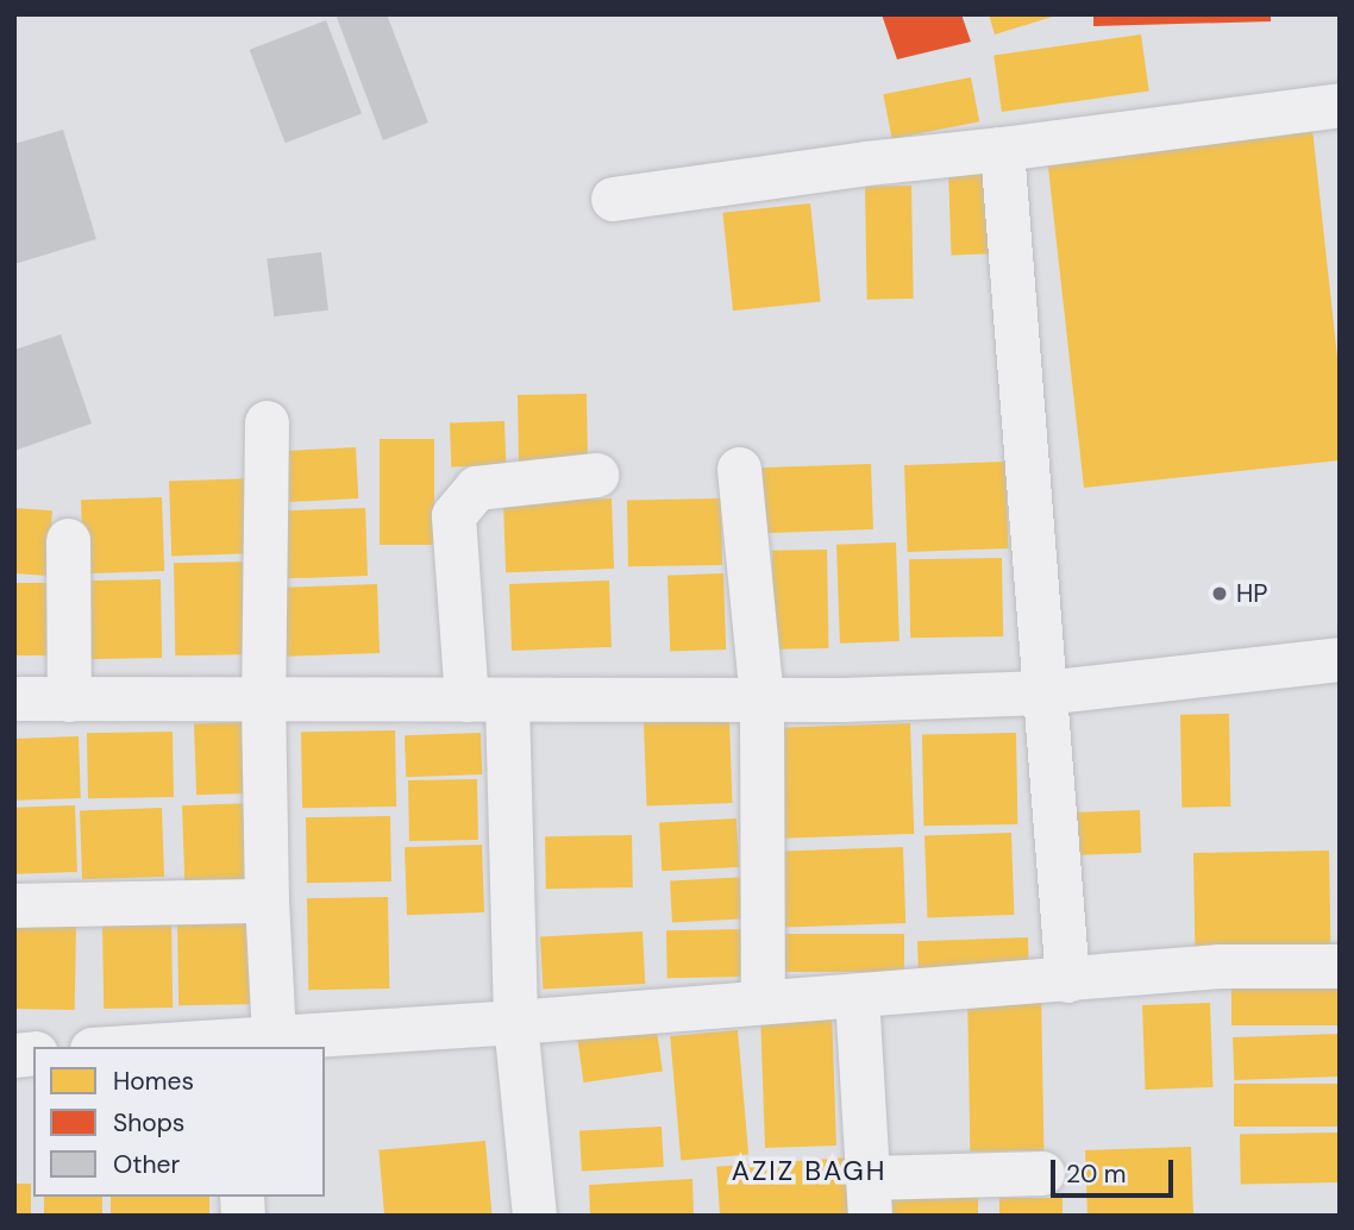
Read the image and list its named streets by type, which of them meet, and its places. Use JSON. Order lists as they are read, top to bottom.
{
  "districts": ["AZIZ BAGH"],
  "places": ["HP"],
  "legend": ["Homes", "Shops", "Other"],
  "scale_bar": "20 m"
}
